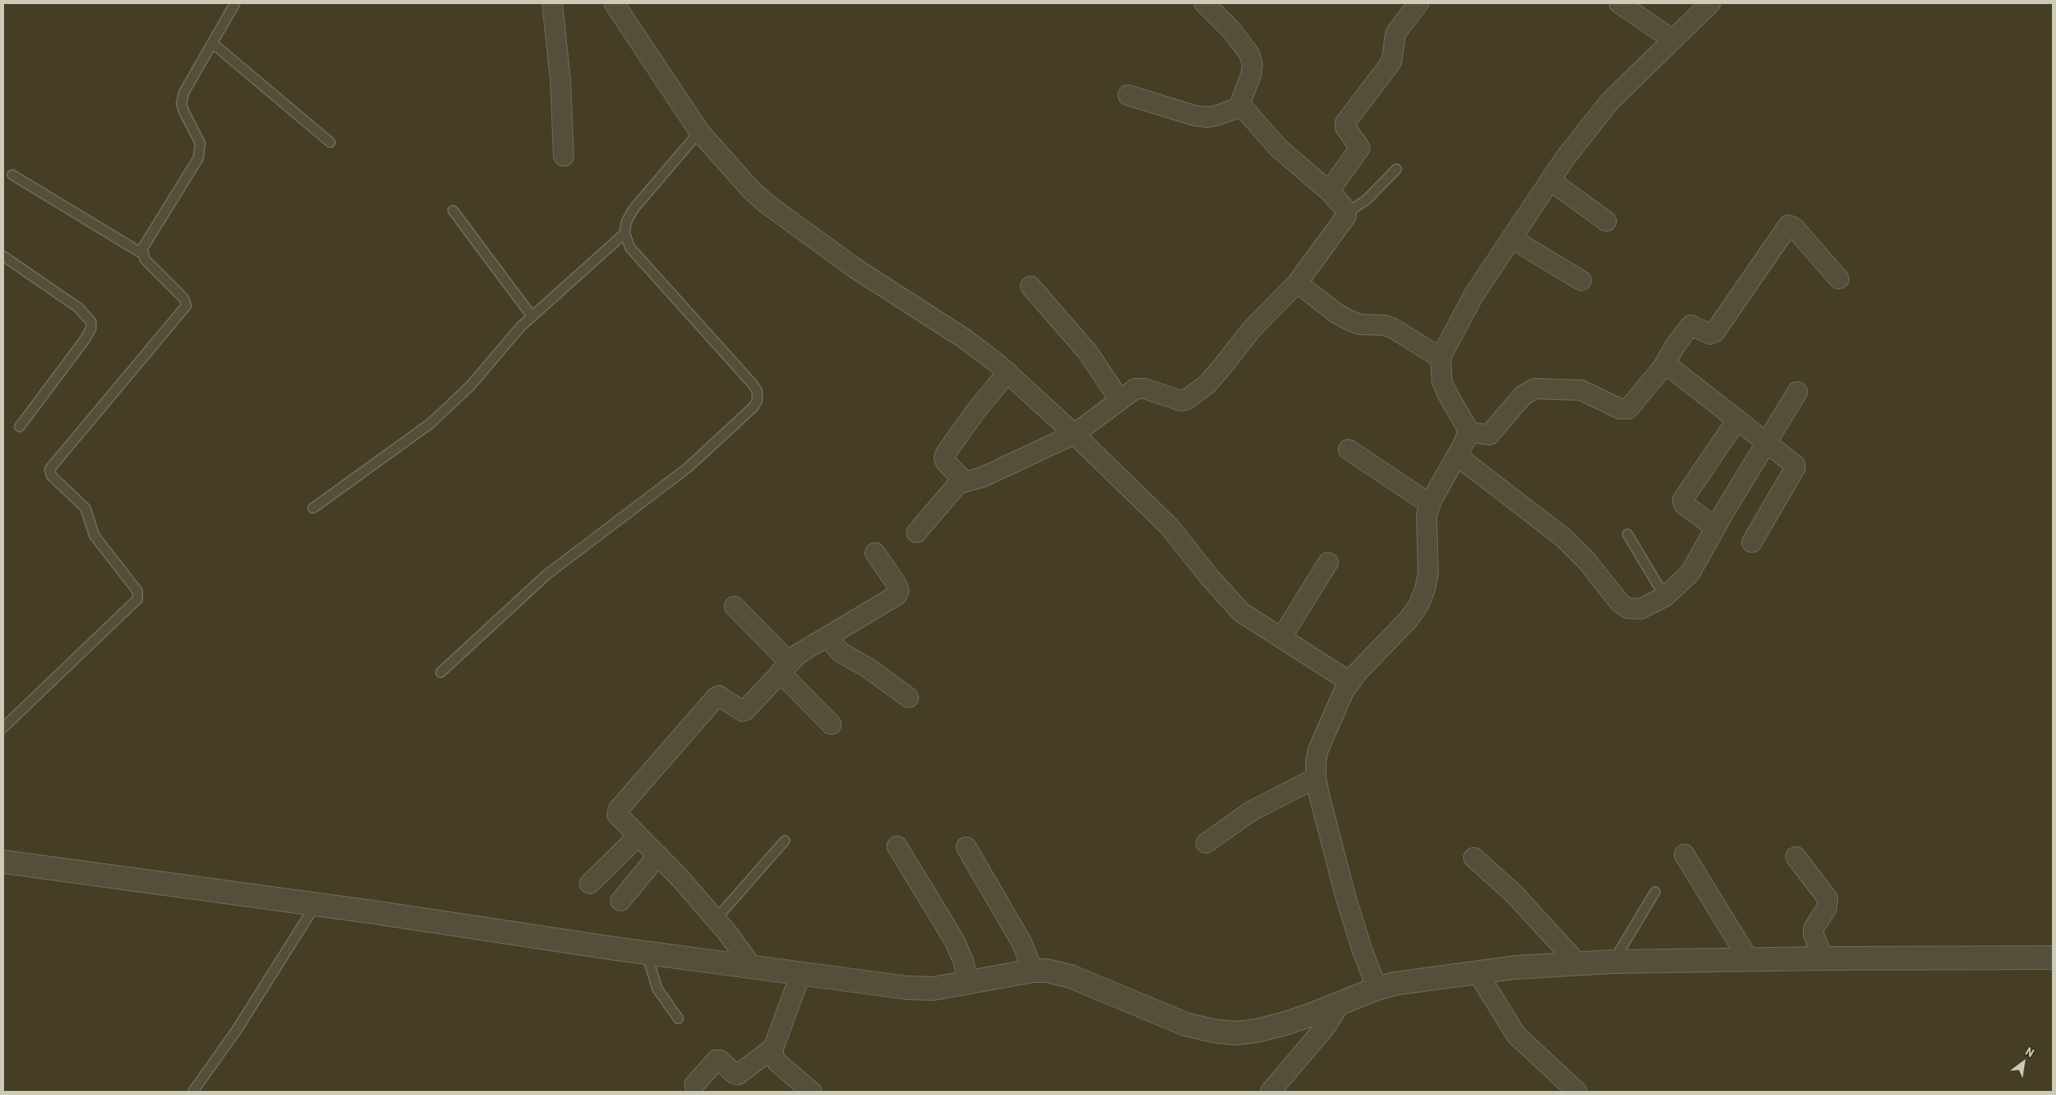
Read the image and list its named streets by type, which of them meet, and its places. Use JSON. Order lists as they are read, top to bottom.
{
  "north": "top right"
}
